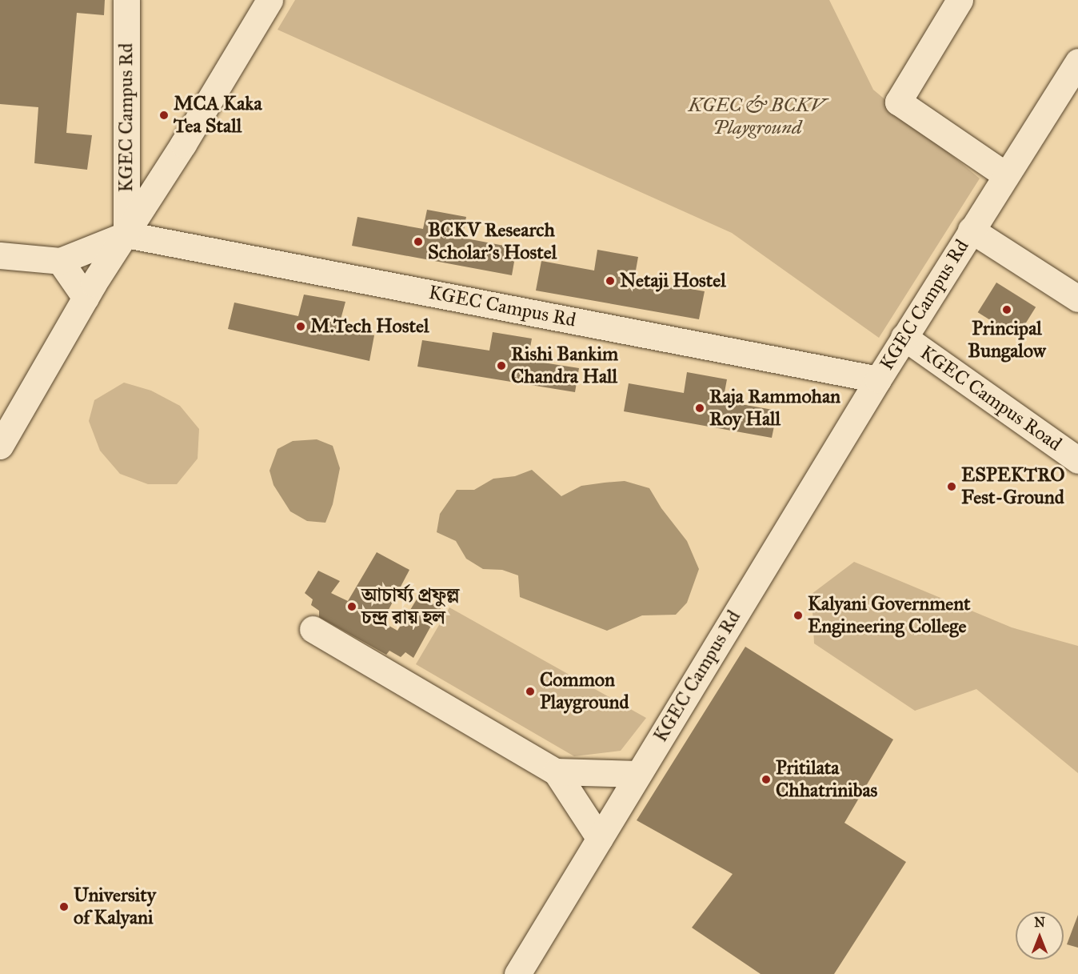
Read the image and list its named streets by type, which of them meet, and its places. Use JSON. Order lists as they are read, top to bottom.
{
  "streets": {
    "street": ["KGEC Campus Rd", "KGEC Campus Road"]
  },
  "crossings": [
    ["KGEC Campus Rd", "KGEC Campus Road"]
  ],
  "parks": ["KGEC & BCKV Playground"],
  "places": [
    "MCA Kaka Tea Stall",
    "BCKV Research Scholar's Hostel",
    "Netaji Hostel",
    "Principal Bungalow",
    "M.Tech Hostel",
    "Rishi Bankim Chandra Hall",
    "Raja Rammohan Roy Hall",
    "ESPEKTRO Fest-Ground",
    "আচার্য্য প্রফুল্ল চন্দ্র রায় হল",
    "Kalyani Government Engineering College",
    "Common Playground",
    "Pritilata Chhatrinibas",
    "University of Kalyani"
  ],
  "north": "top"
}
